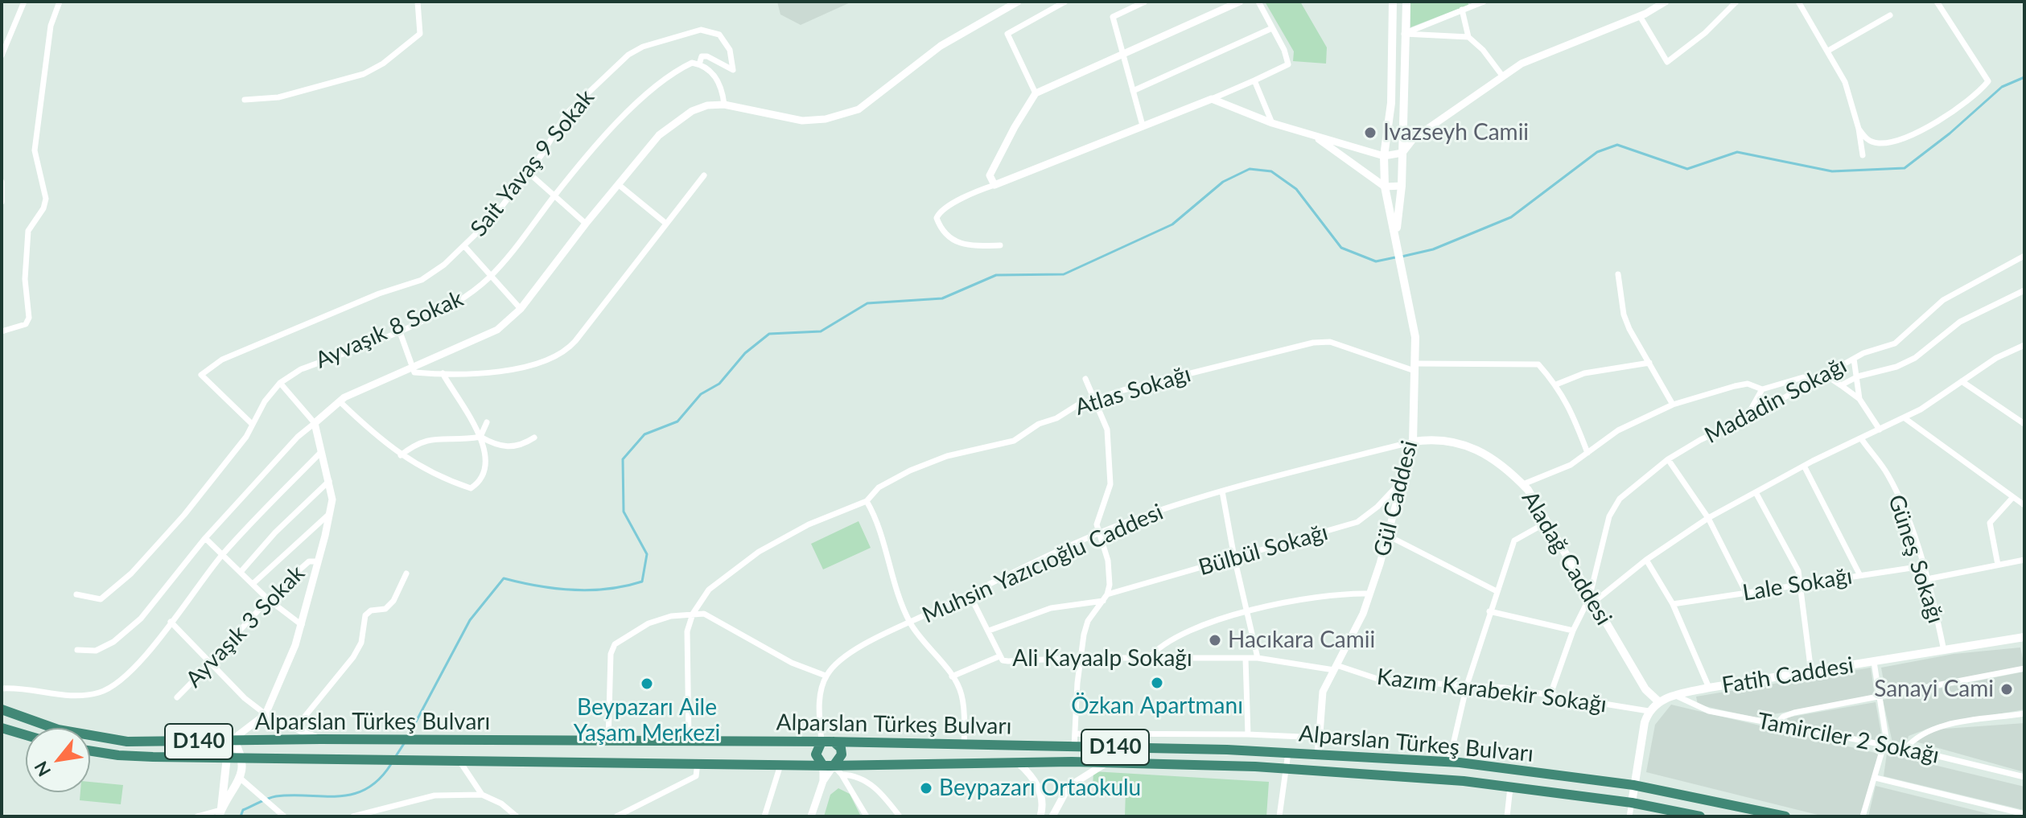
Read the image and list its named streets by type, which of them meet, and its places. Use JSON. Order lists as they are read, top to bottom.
{
  "streets": {
    "highway": ["Alparslan Türkeş Bulvarı", "D140"],
    "main road": ["Gül Caddesi", "Aladağ Caddesi", "Fatih Caddesi"],
    "street": [
      "Sait Yavaş 9 Sokak",
      "Ayvaşık 8 Sokak",
      "Atlas Sokağı",
      "Madadin Sokağı",
      "Bülbül Sokağı",
      "Güneş Sokağı",
      "Muhsin Yazıcıoğlu Caddesi",
      "Lale Sokağı",
      "Ayvaşık 3 Sokak",
      "Ali Kayaalp Sokağı",
      "Kazım Karabekir Sokağı",
      "Tamirciler 2 Sokağı"
    ]
  },
  "crossings": [
    ["Sait Yavaş 9 Sokak", "Ayvaşık 8 Sokak"],
    ["Atlas Sokağı", "Gül Caddesi"],
    ["Madadin Sokağı", "Aladağ Caddesi"],
    ["Gül Caddesi", "Bülbül Sokağı"],
    ["Gül Caddesi", "Aladağ Caddesi"],
    ["Gül Caddesi", "Muhsin Yazıcıoğlu Caddesi"],
    ["Gül Caddesi", "Ali Kayaalp Sokağı"],
    ["Gül Caddesi", "Kazım Karabekir Sokağı"],
    ["Gül Caddesi", "Alparslan Türkeş Bulvarı"],
    ["Aladağ Caddesi", "Muhsin Yazıcıoğlu Caddesi"],
    ["Aladağ Caddesi", "Fatih Caddesi"],
    ["Güneş Sokağı", "Lale Sokağı"],
    ["Güneş Sokağı", "Fatih Caddesi"],
    ["Ali Kayaalp Sokağı", "Kazım Karabekir Sokağı"],
    ["Fatih Caddesi", "Kazım Karabekir Sokağı"],
    ["Fatih Caddesi", "Tamirciler 2 Sokağı"]
  ],
  "places": [
    "Ivazseyh Camii",
    "Hacıkara Camii",
    "Özkan Apartmanı",
    "Beypazarı Aile Yaşam Merkezi",
    "Sanayi Cami",
    "Beypazarı Ortaokulu"
  ],
  "north": "bottom left"
}
